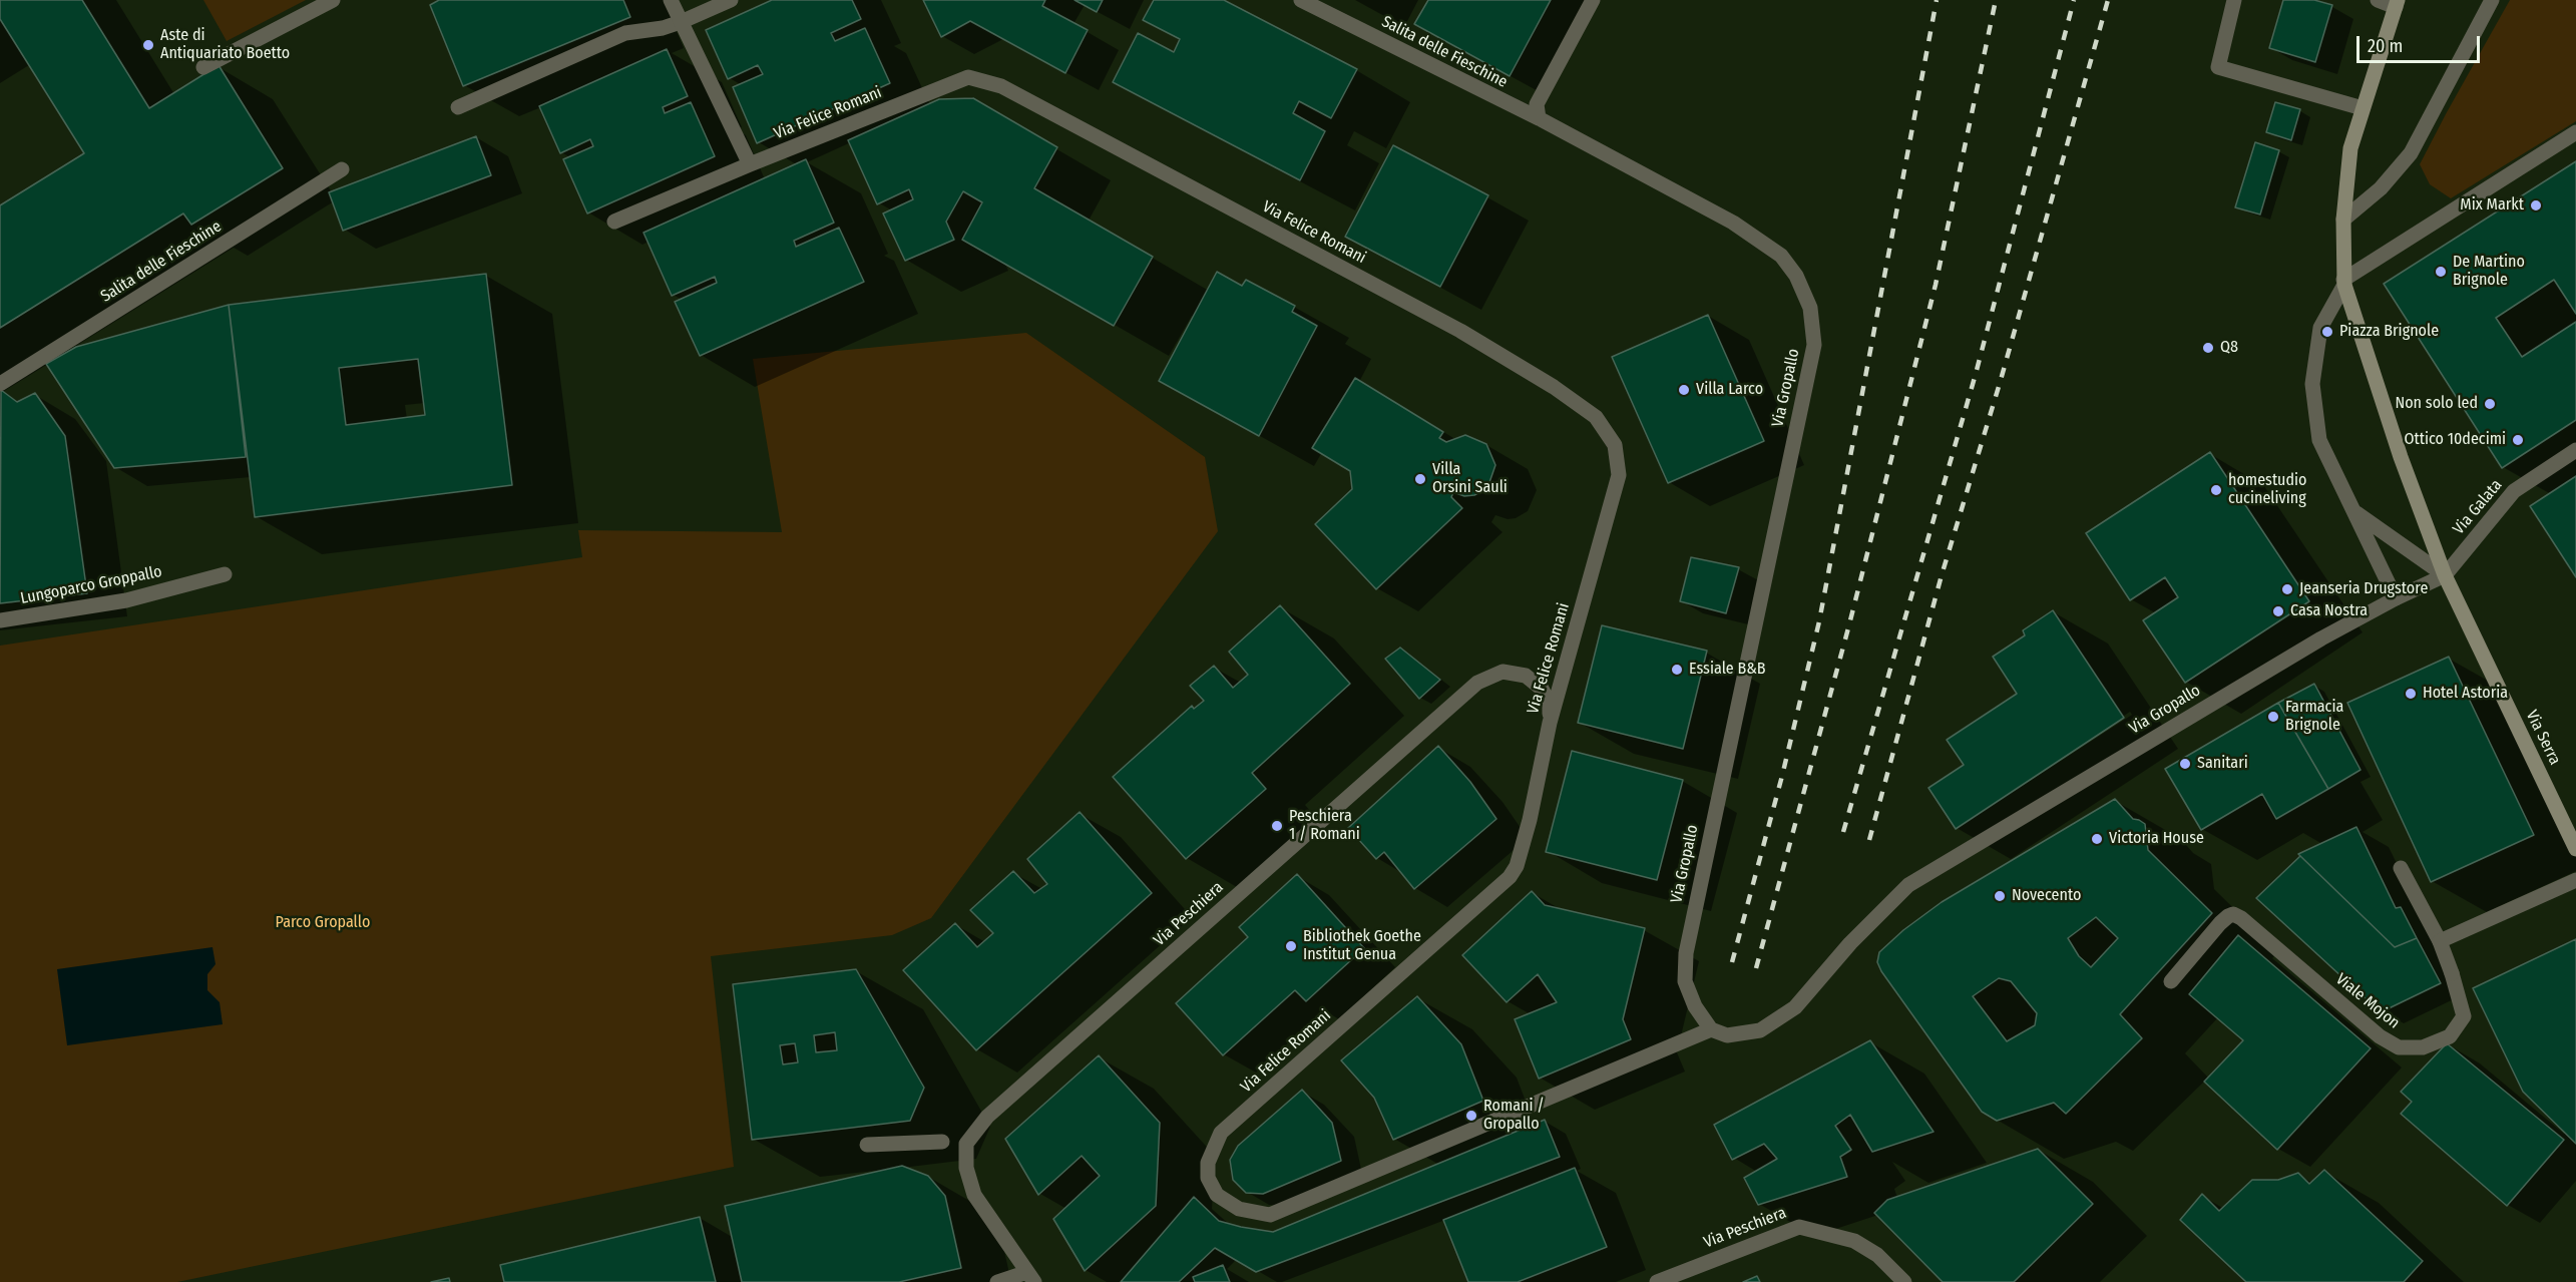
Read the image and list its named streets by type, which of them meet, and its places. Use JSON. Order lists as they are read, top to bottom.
{
  "streets": {
    "main road": ["Via Serra"],
    "street": [
      "Salita delle Fieschine",
      "Via Felice Romani",
      "Via Gropallo",
      "Via Galata",
      "Lungoparco Groppallo",
      "Via Peschiera",
      "Viale Mojon"
    ]
  },
  "crossings": [
    ["Salita delle Fieschine", "Via Gropallo"],
    ["Via Felice Romani", "Via Gropallo"],
    ["Via Felice Romani", "Via Peschiera"],
    ["Via Galata", "Via Serra"]
  ],
  "parks": ["Parco Gropallo"],
  "places": [
    "Aste di Antiquariato Boetto",
    "Mix Markt",
    "De Martino Brignole",
    "Piazza Brignole",
    "Q8",
    "Villa Larco",
    "Non solo led",
    "Ottico 10decimi",
    "Villa Orsini Sauli",
    "homestudio cucineliving",
    "Jeanseria Drugstore",
    "Casa Nostra",
    "Essiale B&B",
    "Hotel Astoria",
    "Farmacia Brignole",
    "Sanitari",
    "Peschiera 1 / Romani",
    "Victoria House",
    "Novecento",
    "Bibliothek Goethe Institut Genua",
    "Romani / Gropallo"
  ],
  "scale_bar": "20 m"
}
